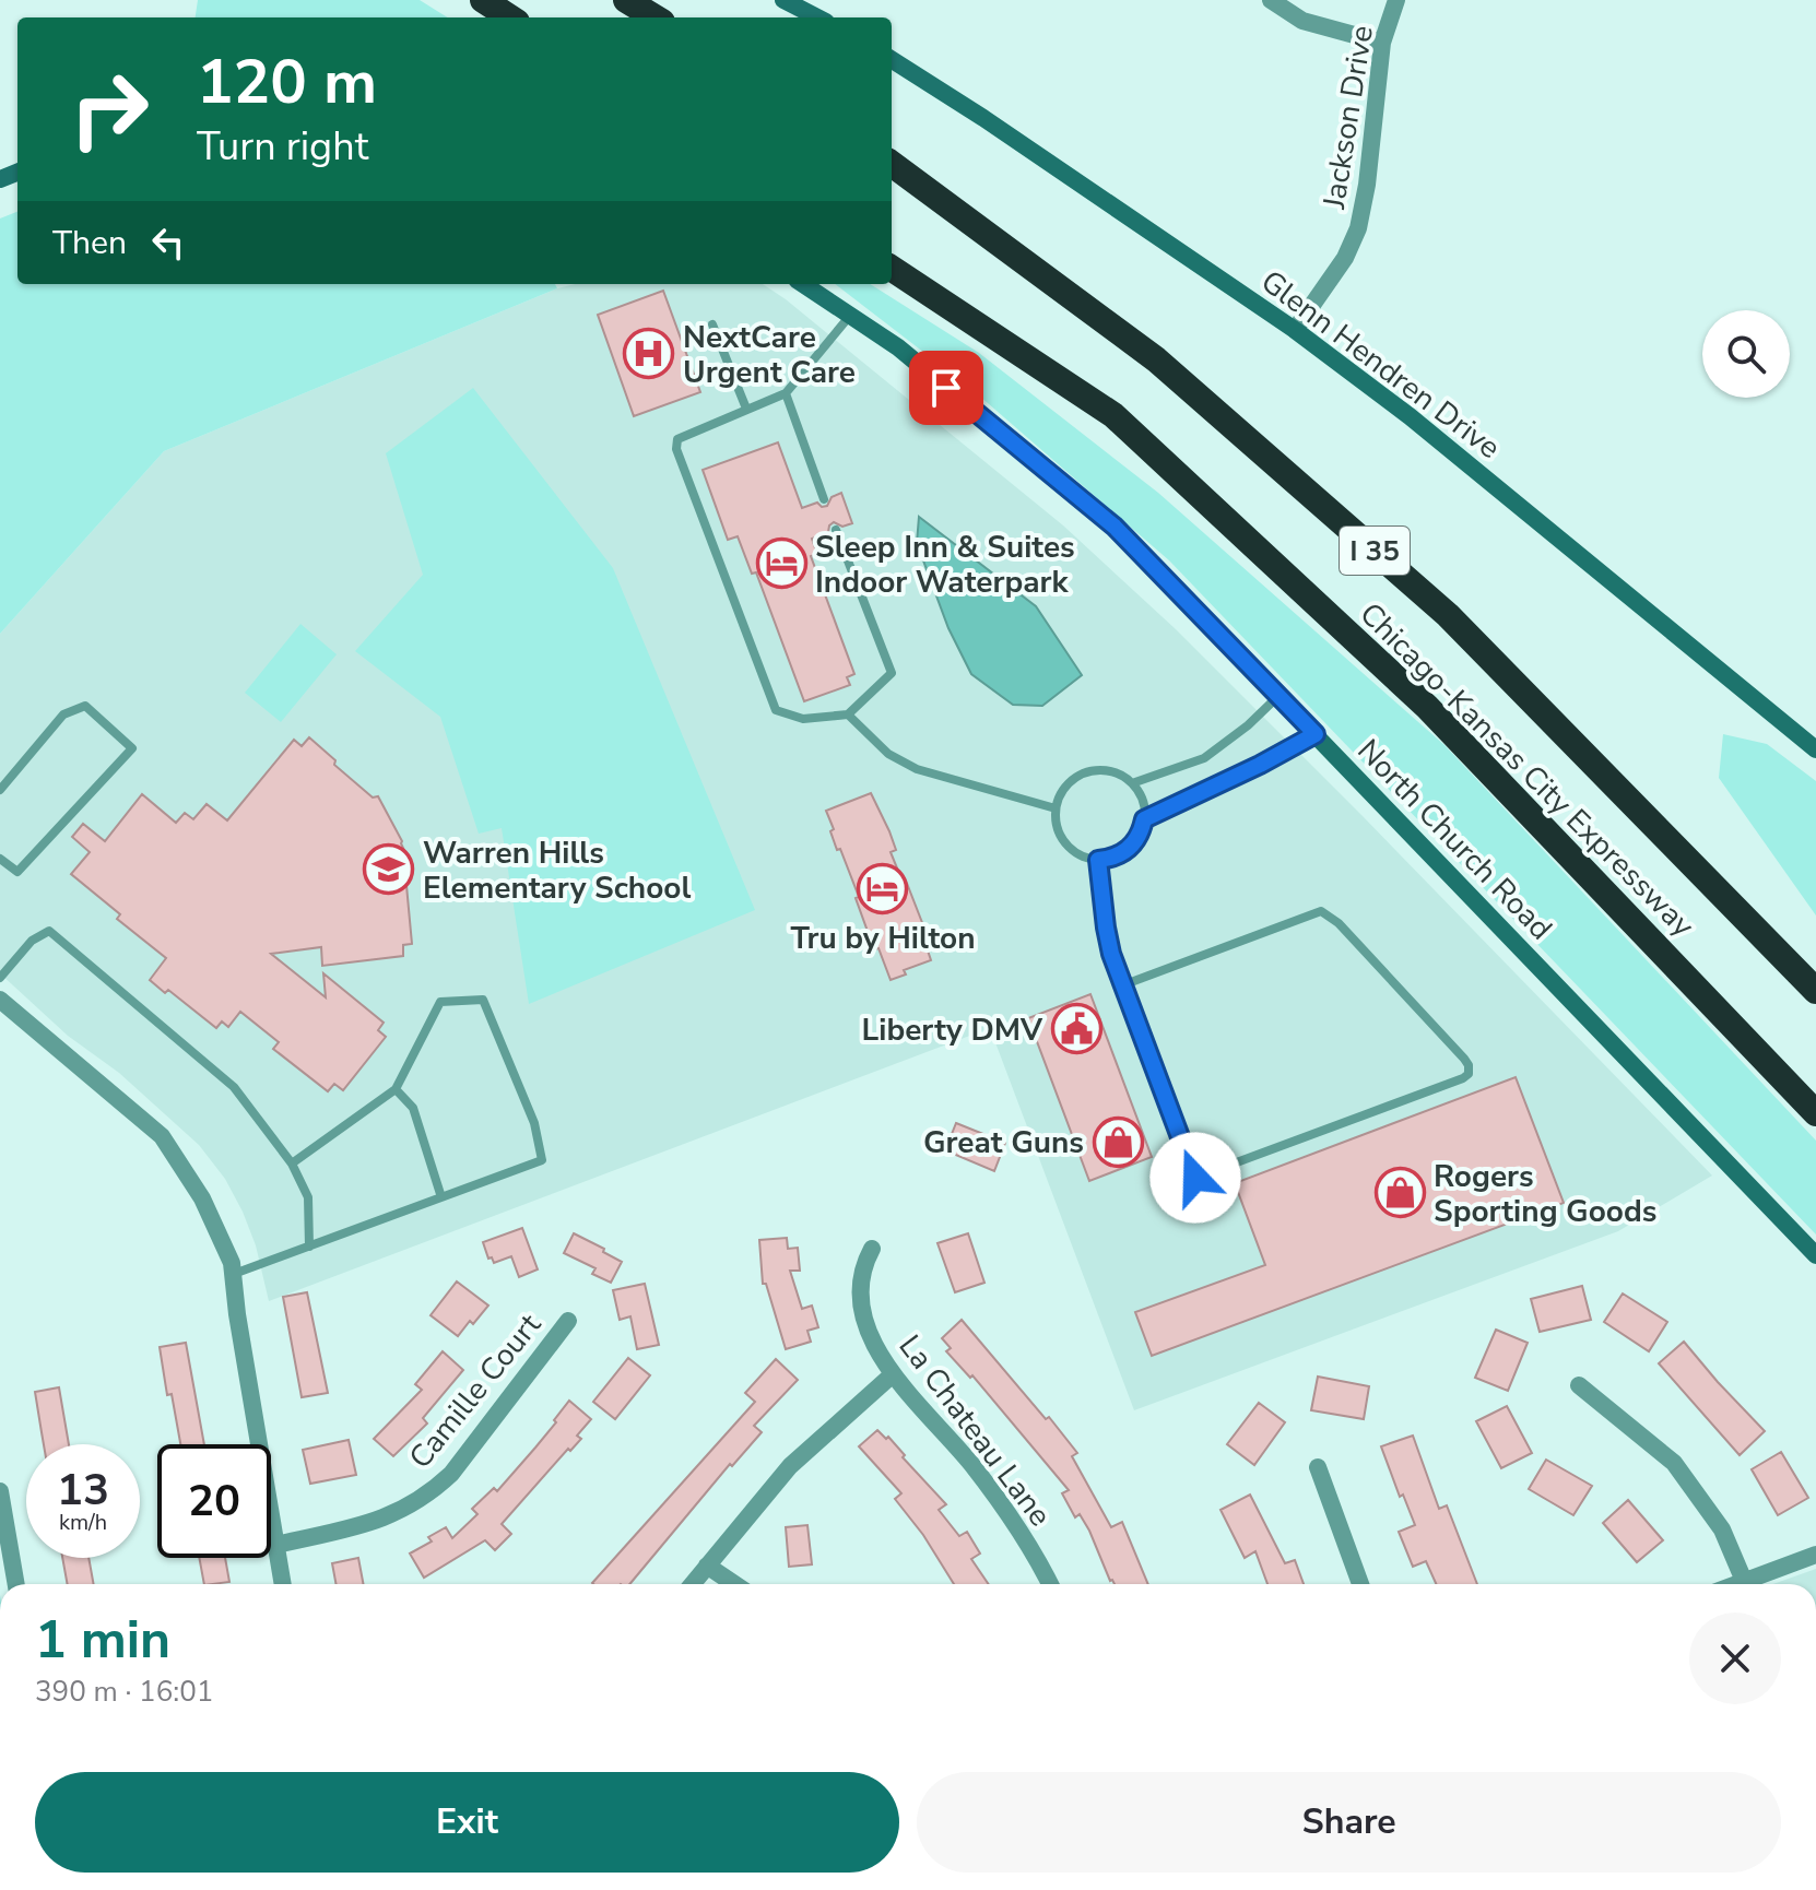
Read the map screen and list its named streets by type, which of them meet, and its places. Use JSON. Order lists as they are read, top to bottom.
{
  "streets": {
    "highway": ["I 35", "Chicago-Kansas City Expressway"],
    "main road": ["Glenn Hendren Drive", "North Church Road"],
    "street": ["Jackson Drive", "Camille Court", "La Chateau Lane"]
  },
  "crossings": [
    ["Jackson Drive", "Glenn Hendren Drive"]
  ],
  "places": {
    "hospital": ["NextCare Urgent Care"],
    "hotel": ["Sleep Inn & Suites Indoor Waterpark", "Tru by Hilton"],
    "school or university": ["Warren Hills Elementary School"],
    "public building": ["Liberty DMV"],
    "shop": ["Great Guns", "Rogers Sporting Goods"]
  },
  "page": {
    "turn": ["120 m", "Turn right"],
    "then": "Then",
    "speed": "13 km/h",
    "limit": "20",
    "heading": ["1 min", "390 m · 16:01"],
    "buttons": ["Exit", "Share"]
  }
}
